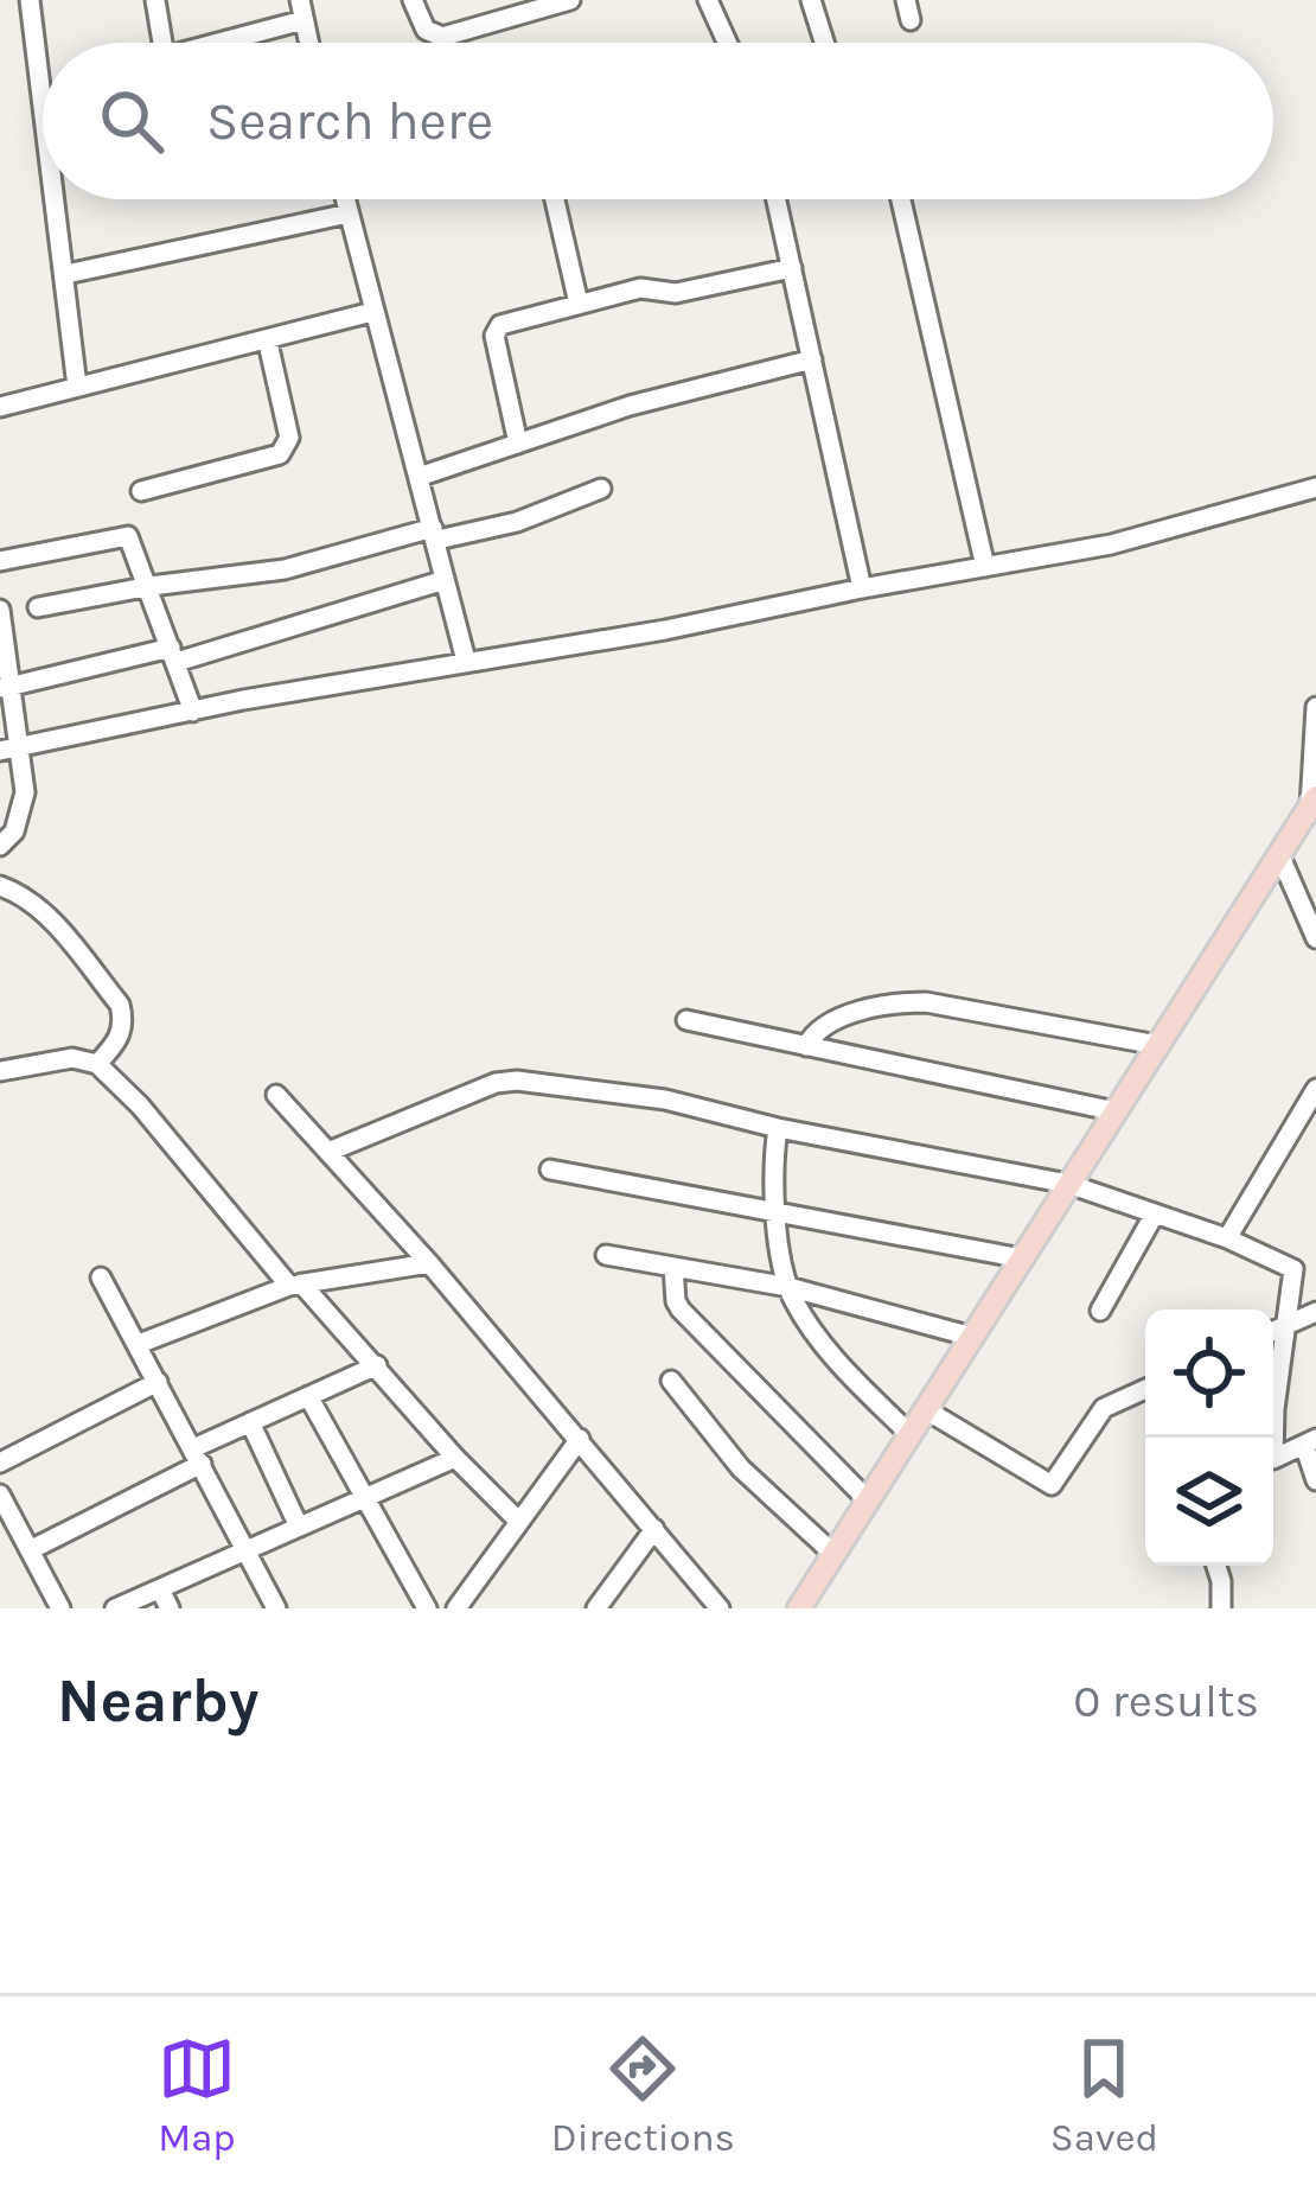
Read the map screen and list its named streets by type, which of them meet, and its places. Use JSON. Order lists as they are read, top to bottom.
{
  "page": {
    "search": "Search here",
    "heading": ["Nearby", "0 results"],
    "nav": ["Map", "Directions", "Saved"]
  }
}
